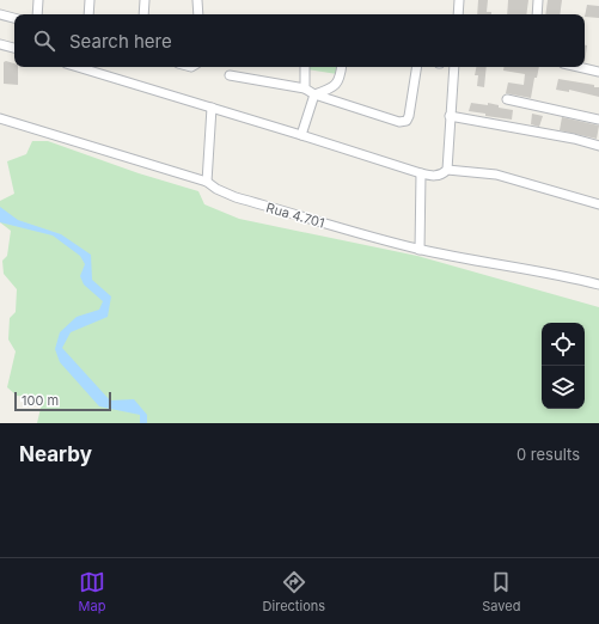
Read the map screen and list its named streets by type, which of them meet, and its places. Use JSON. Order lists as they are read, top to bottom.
{
  "streets": {
    "street": ["Rua 4.701"]
  },
  "scale_bar": "100 m",
  "page": {
    "search": "Search here",
    "scale": "100 m",
    "heading": ["Nearby", "0 results"],
    "nav": ["Map", "Directions", "Saved"]
  }
}
